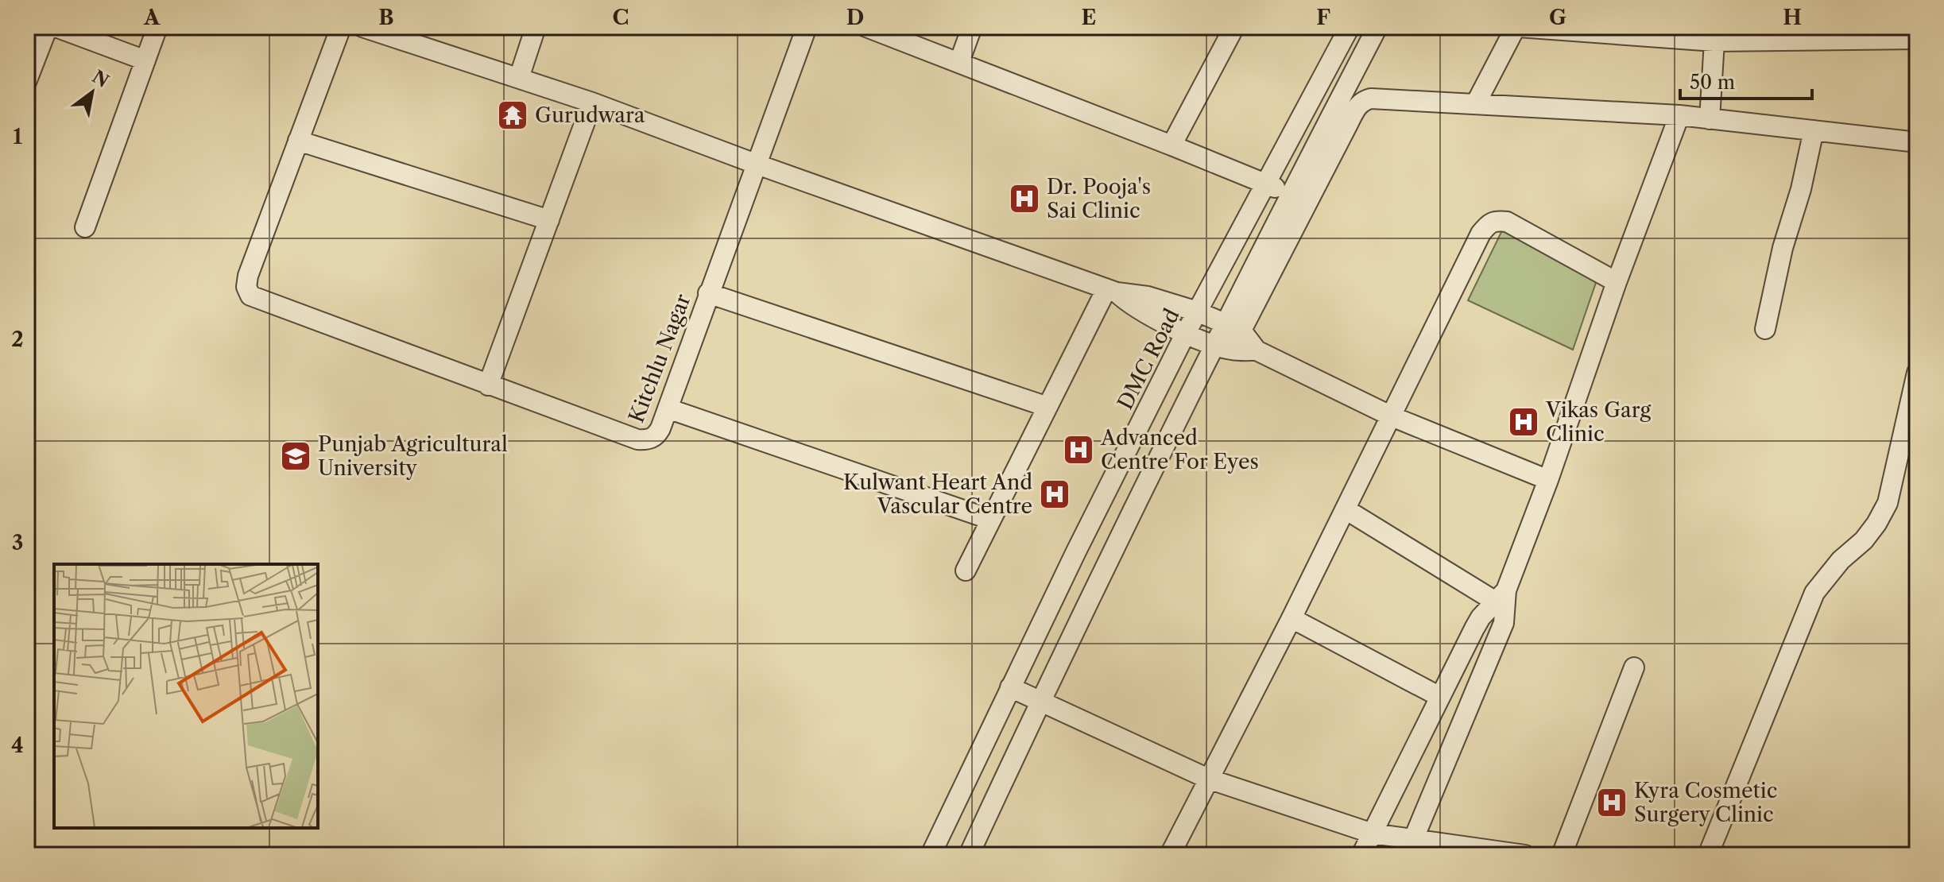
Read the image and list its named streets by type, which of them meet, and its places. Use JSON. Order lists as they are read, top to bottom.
{
  "streets": {
    "street": ["Kitchlu Nagar", "DMC Road"]
  },
  "places": {
    "temple": ["Gurudwara"],
    "hospital": [
      "Dr. Pooja's Sai Clinic",
      "Vikas Garg Clinic",
      "Advanced Centre For Eyes",
      "Kulwant Heart And Vascular Centre",
      "Kyra Cosmetic Surgery Clinic"
    ],
    "school or university": ["Punjab Agricultural University"]
  },
  "scale_bar": "50 m",
  "north": "top right",
  "grid": {
    "columns": [
      "A",
      "B",
      "C",
      "D",
      "E",
      "F",
      "G",
      "H"
    ],
    "rows": [
      "1",
      "2",
      "3",
      "4"
    ]
  }
}
